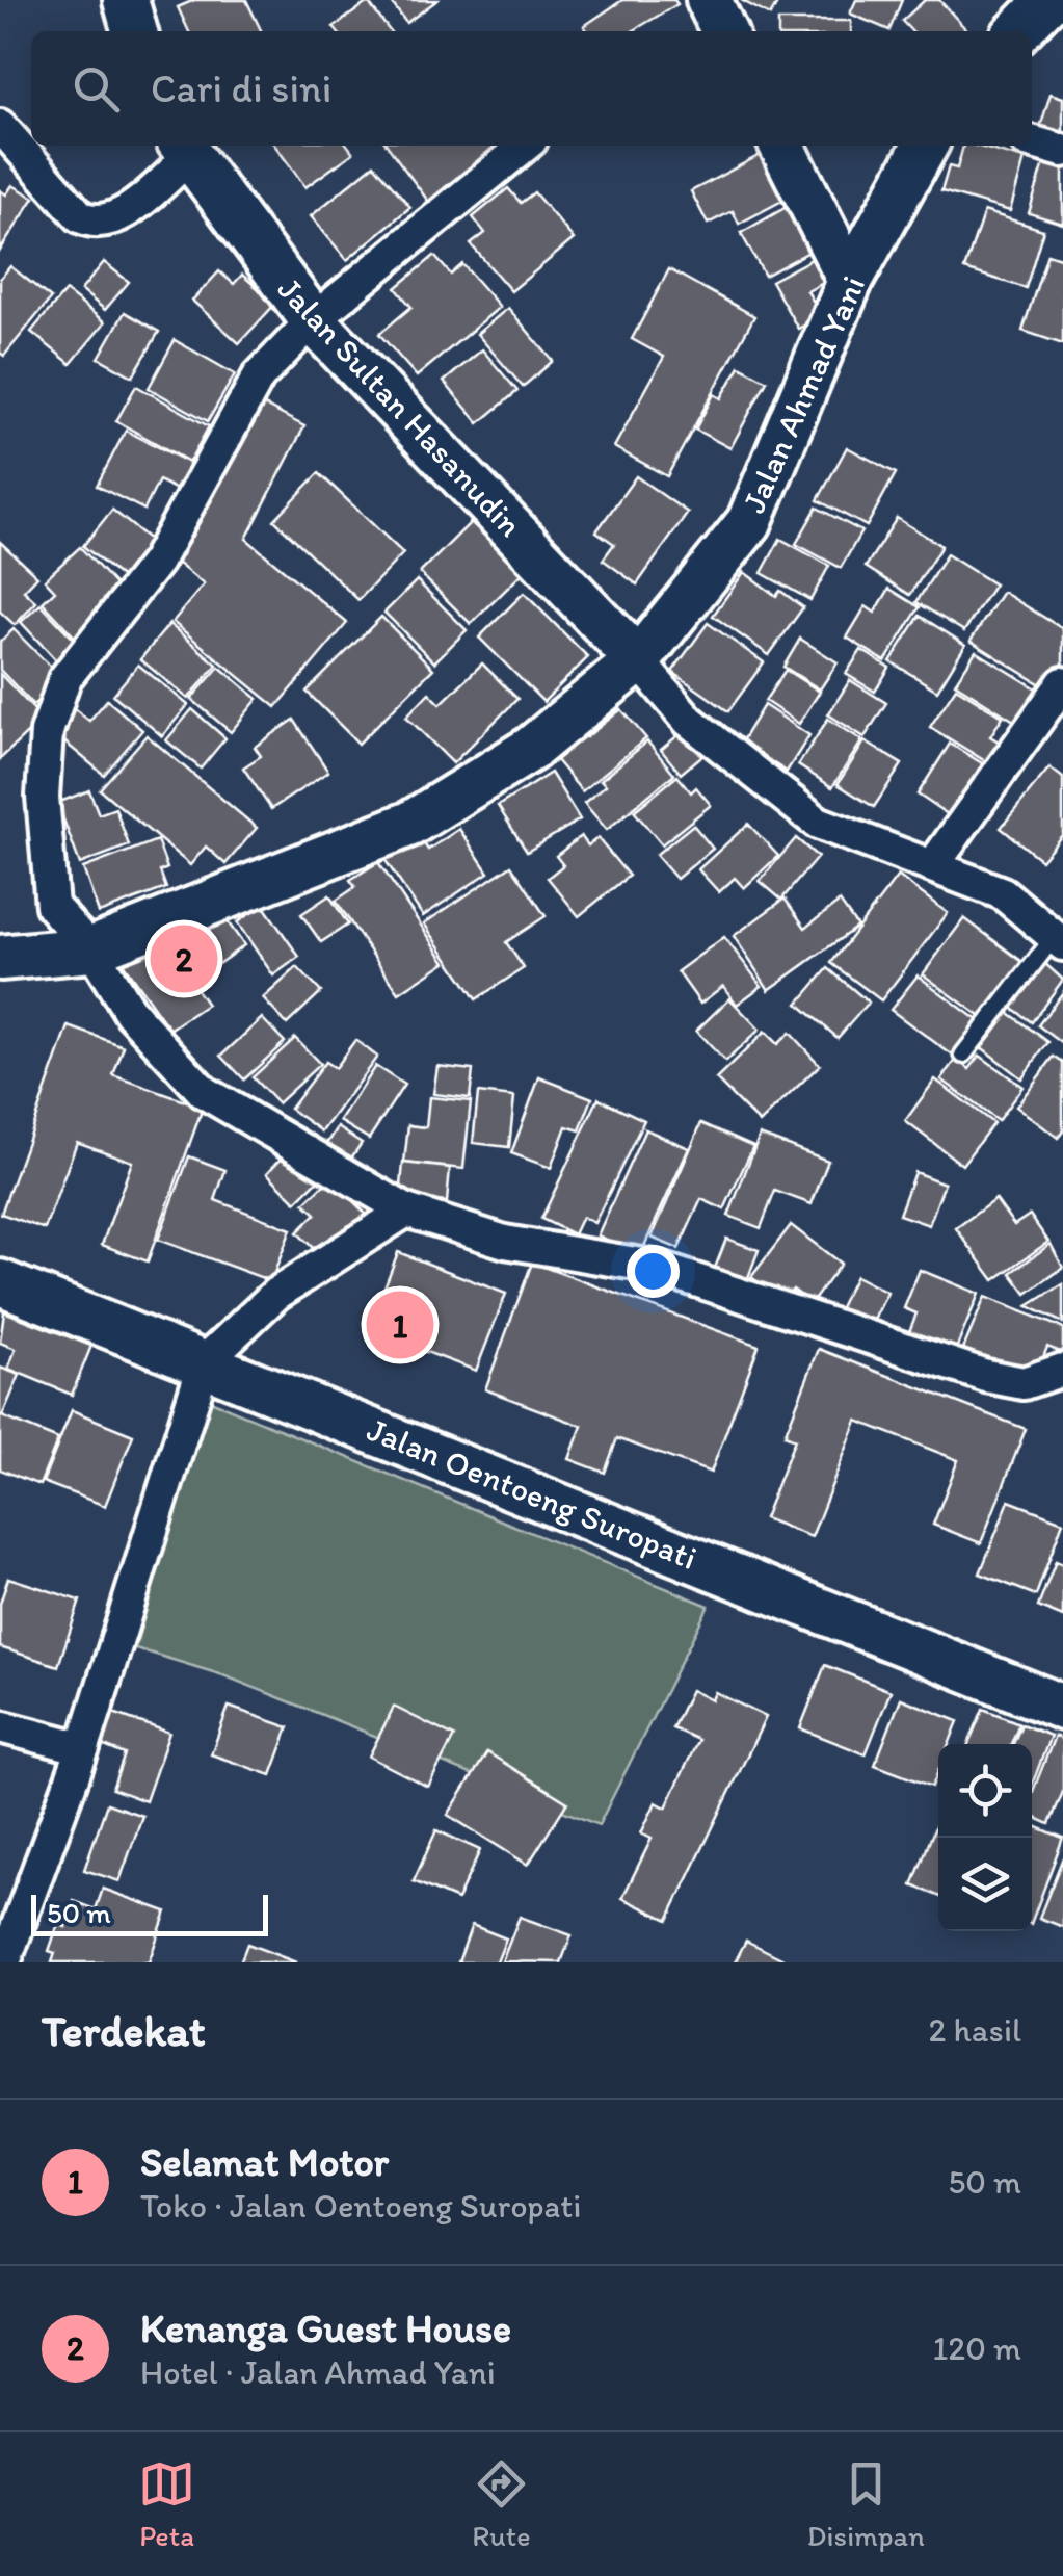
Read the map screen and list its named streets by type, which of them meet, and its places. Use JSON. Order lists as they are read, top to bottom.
{
  "streets": {
    "street": ["Jalan Ahmad Yani", "Jalan Sultan Hasanudin", "Jalan Oentoeng Suropati"]
  },
  "crossings": [
    ["Jalan Ahmad Yani", "Jalan Sultan Hasanudin"]
  ],
  "scale_bar": "50 m",
  "page": {
    "search": "Cari di sini",
    "pins": ["2", "1"],
    "scale": "50 m",
    "heading": ["Terdekat", "2 hasil"],
    "list": [
      {
        "mark": "1",
        "name": "Selamat Motor",
        "note": "Toko · Jalan Oentoeng Suropati",
        "value": "50 m"
      },
      {
        "mark": "2",
        "name": "Kenanga Guest House",
        "note": "Hotel · Jalan Ahmad Yani",
        "value": "120 m"
      }
    ],
    "nav": ["Peta", "Rute", "Disimpan"]
  }
}
